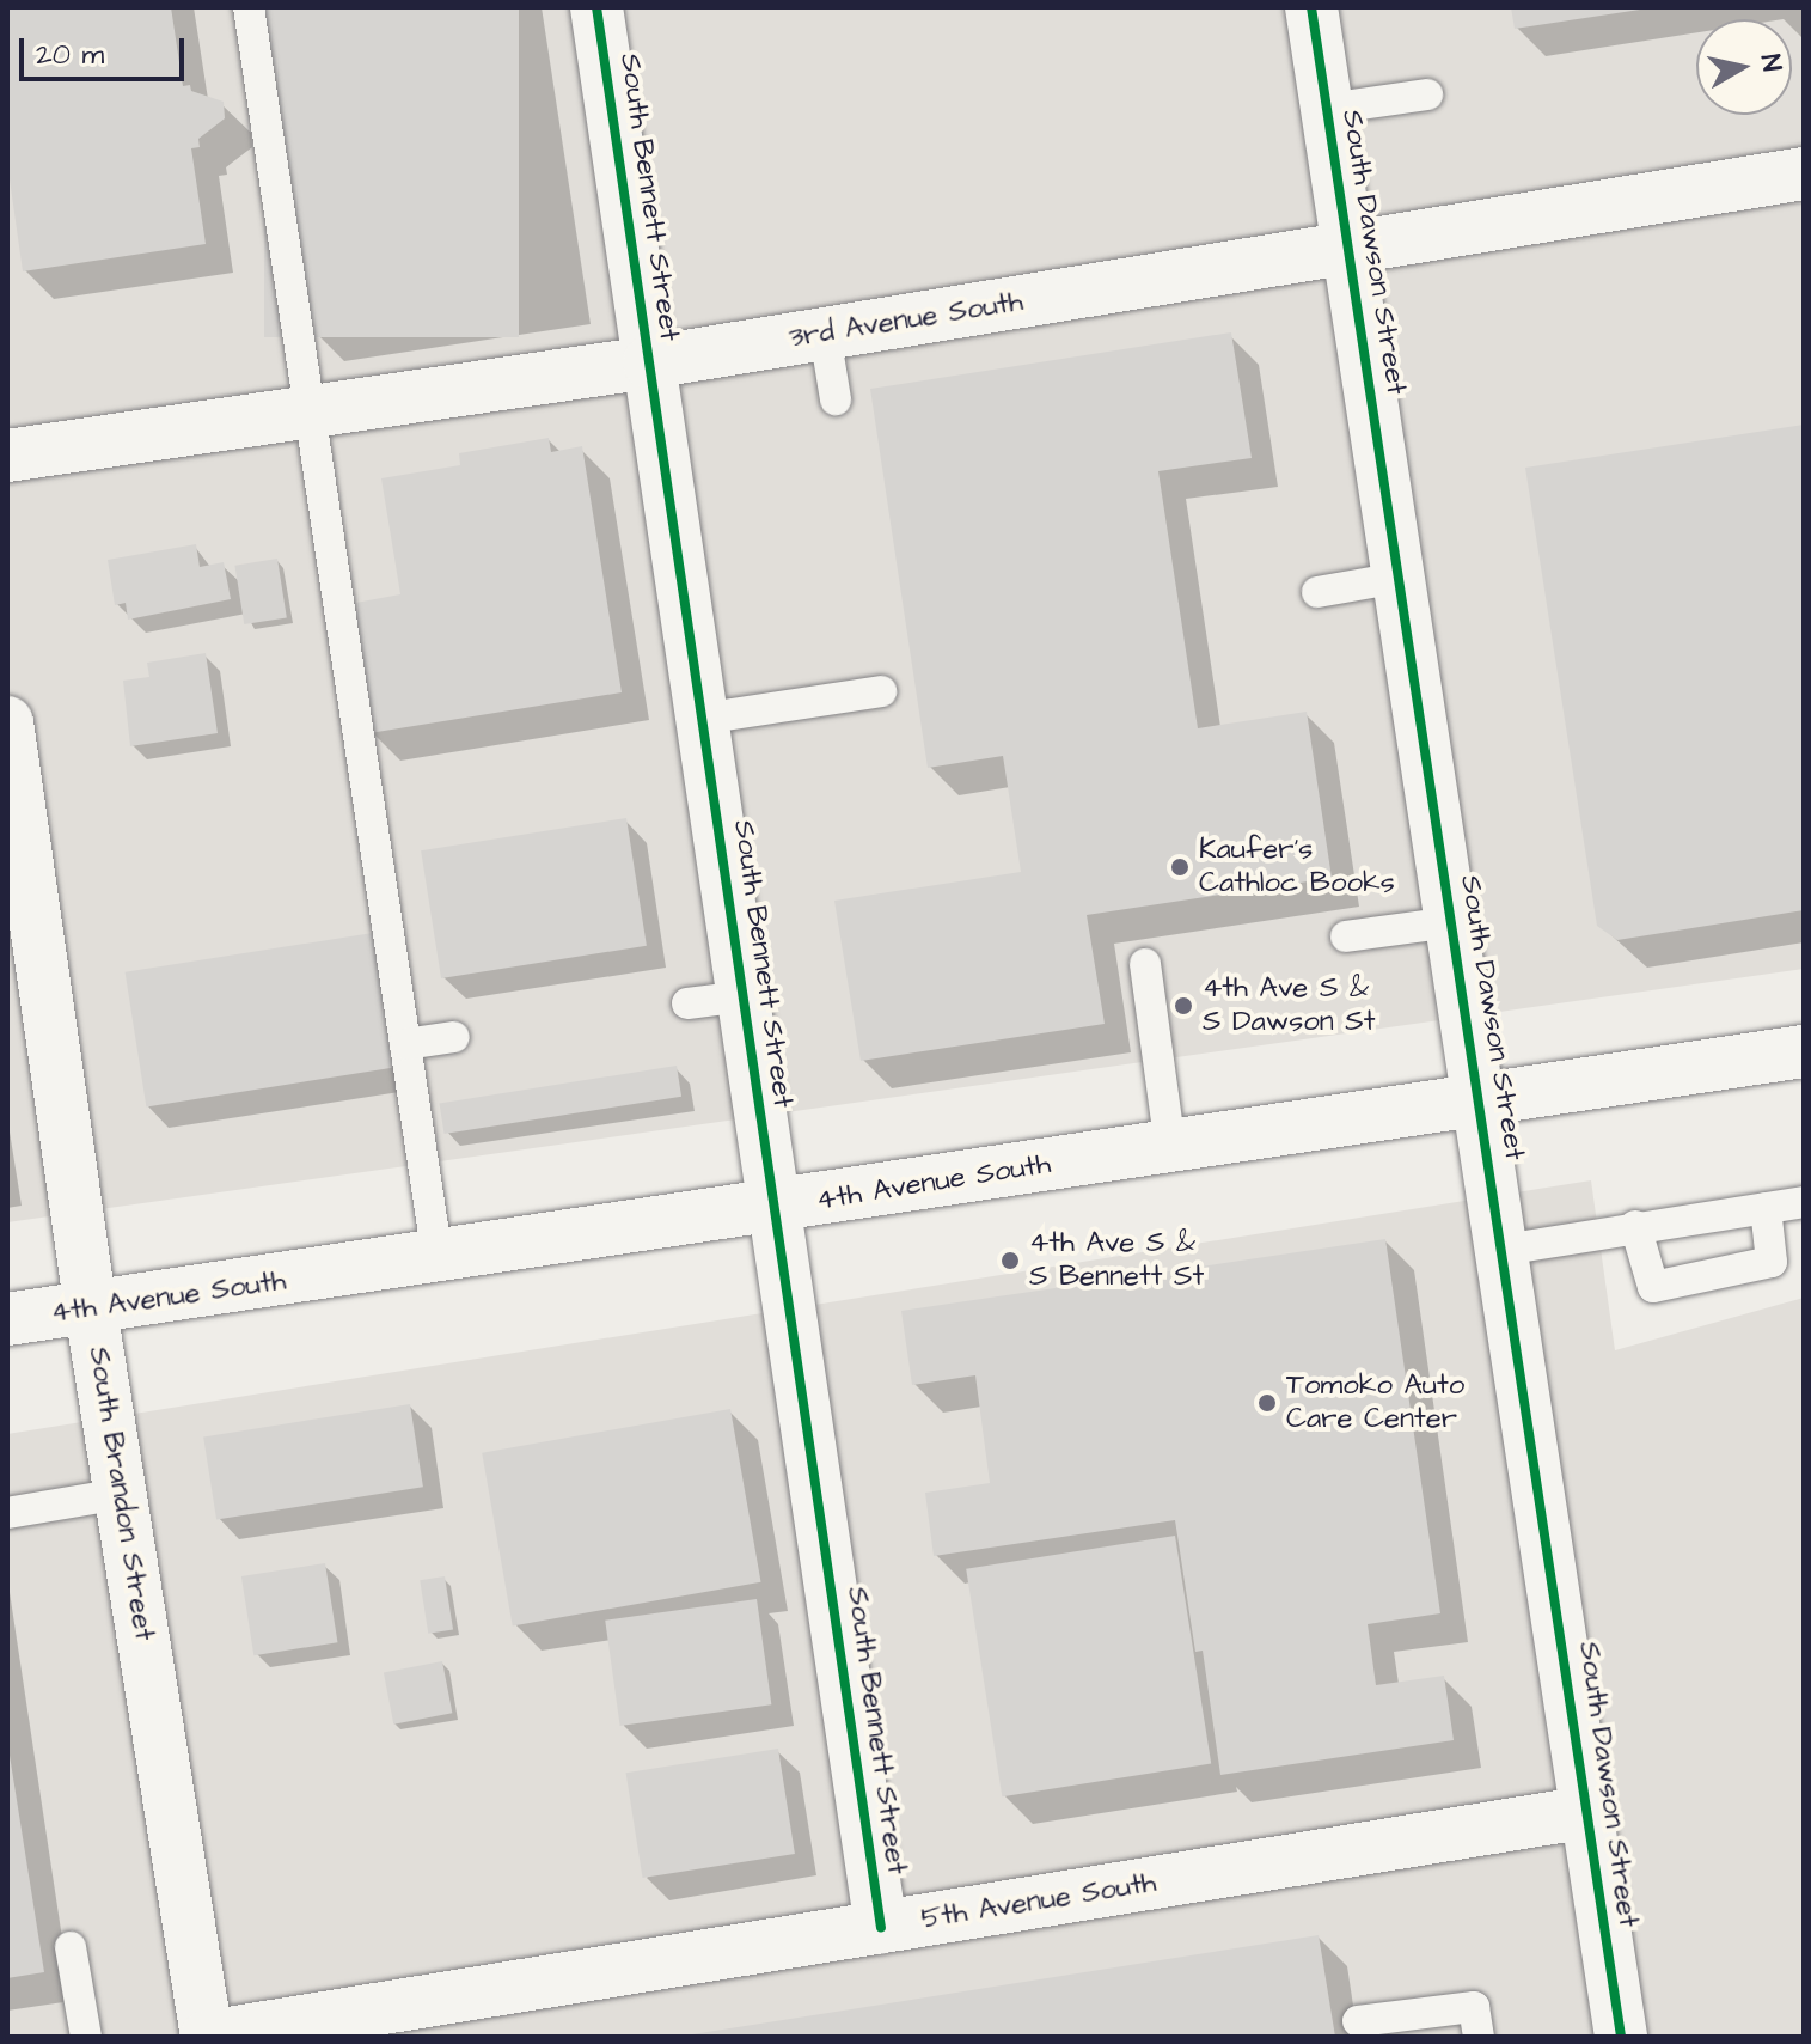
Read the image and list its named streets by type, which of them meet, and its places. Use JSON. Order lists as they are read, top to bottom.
{
  "streets": {
    "street": [
      "South Bennett Street",
      "South Dawson Street",
      "3rd Avenue South",
      "4th Avenue South",
      "South Brandon Street",
      "5th Avenue South"
    ]
  },
  "crossings": [
    ["South Bennett Street", "3rd Avenue South"],
    ["South Bennett Street", "4th Avenue South"],
    ["South Bennett Street", "5th Avenue South"],
    ["South Dawson Street", "3rd Avenue South"],
    ["South Dawson Street", "4th Avenue South"],
    ["South Dawson Street", "5th Avenue South"],
    ["4th Avenue South", "South Brandon Street"],
    ["South Brandon Street", "5th Avenue South"]
  ],
  "places": [
    "Kaufer's Cathloc Books",
    "4th Ave S & S Dawson St",
    "4th Ave S & S Bennett St",
    "Tomoko Auto Care Center"
  ],
  "scale_bar": "20 m",
  "north": "right"
}
